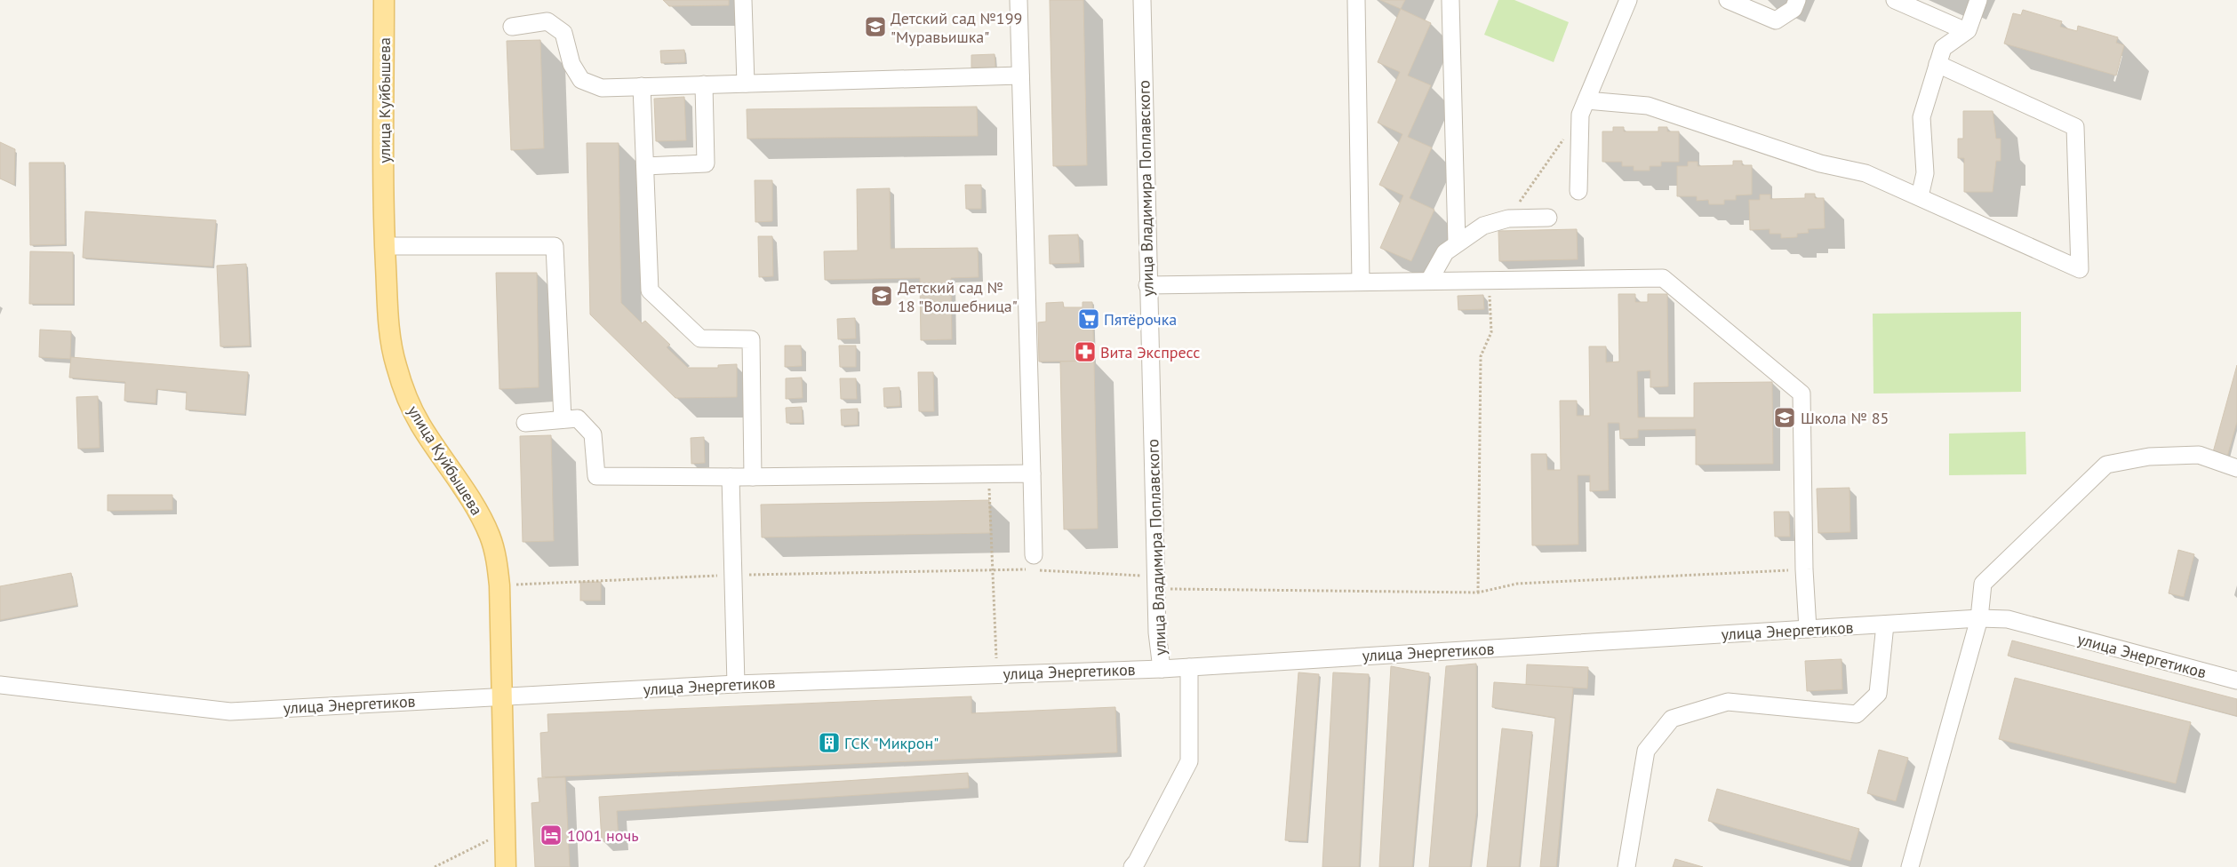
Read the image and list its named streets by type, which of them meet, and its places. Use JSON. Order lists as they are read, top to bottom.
{
  "streets": {
    "main road": ["улица Куйбышева"],
    "street": ["улица Владимира Поплавского", "улица Энергетиков"]
  },
  "crossings": [
    ["улица Куйбышева", "улица Энергетиков"],
    ["улица Владимира Поплавского", "улица Энергетиков"]
  ],
  "places": {
    "school or university": ["Детский сад №199 \"Муравьишка\"", "Детский сад № 18 \"Волшебница\"", "Школа № 85"],
    "supermarket": ["Пятёрочка"],
    "pharmacy": ["Вита Экспресс"],
    "building": ["ГСК \"Микрон\""],
    "hotel": ["1001 ночь"]
  }
}
